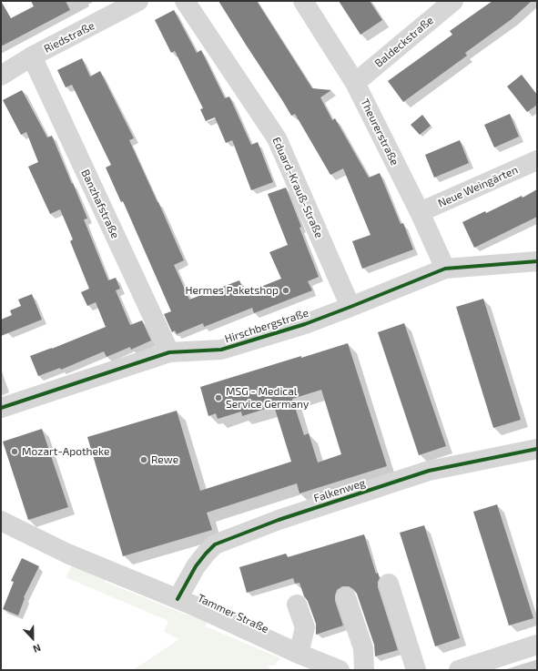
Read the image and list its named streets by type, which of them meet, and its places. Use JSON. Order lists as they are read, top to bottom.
{
  "streets": {
    "street": [
      "Riedstraße",
      "Baldeckstraße",
      "Theurerstraße",
      "Neue Weingärten",
      "Eduard-Krauß-Straße",
      "Banzhafstraße",
      "Hirschbergstraße",
      "Falkenweg",
      "Tammer Straße"
    ]
  },
  "crossings": [
    ["Riedstraße", "Banzhafstraße"],
    ["Baldeckstraße", "Theurerstraße"],
    ["Theurerstraße", "Neue Weingärten"],
    ["Theurerstraße", "Hirschbergstraße"],
    ["Eduard-Krauß-Straße", "Hirschbergstraße"],
    ["Banzhafstraße", "Hirschbergstraße"],
    ["Falkenweg", "Tammer Straße"]
  ],
  "places": [
    "Hermes Paketshop",
    "MSG - Medical Service Germany",
    "Mozart-Apotheke",
    "Rewe"
  ],
  "north": "bottom"
}
